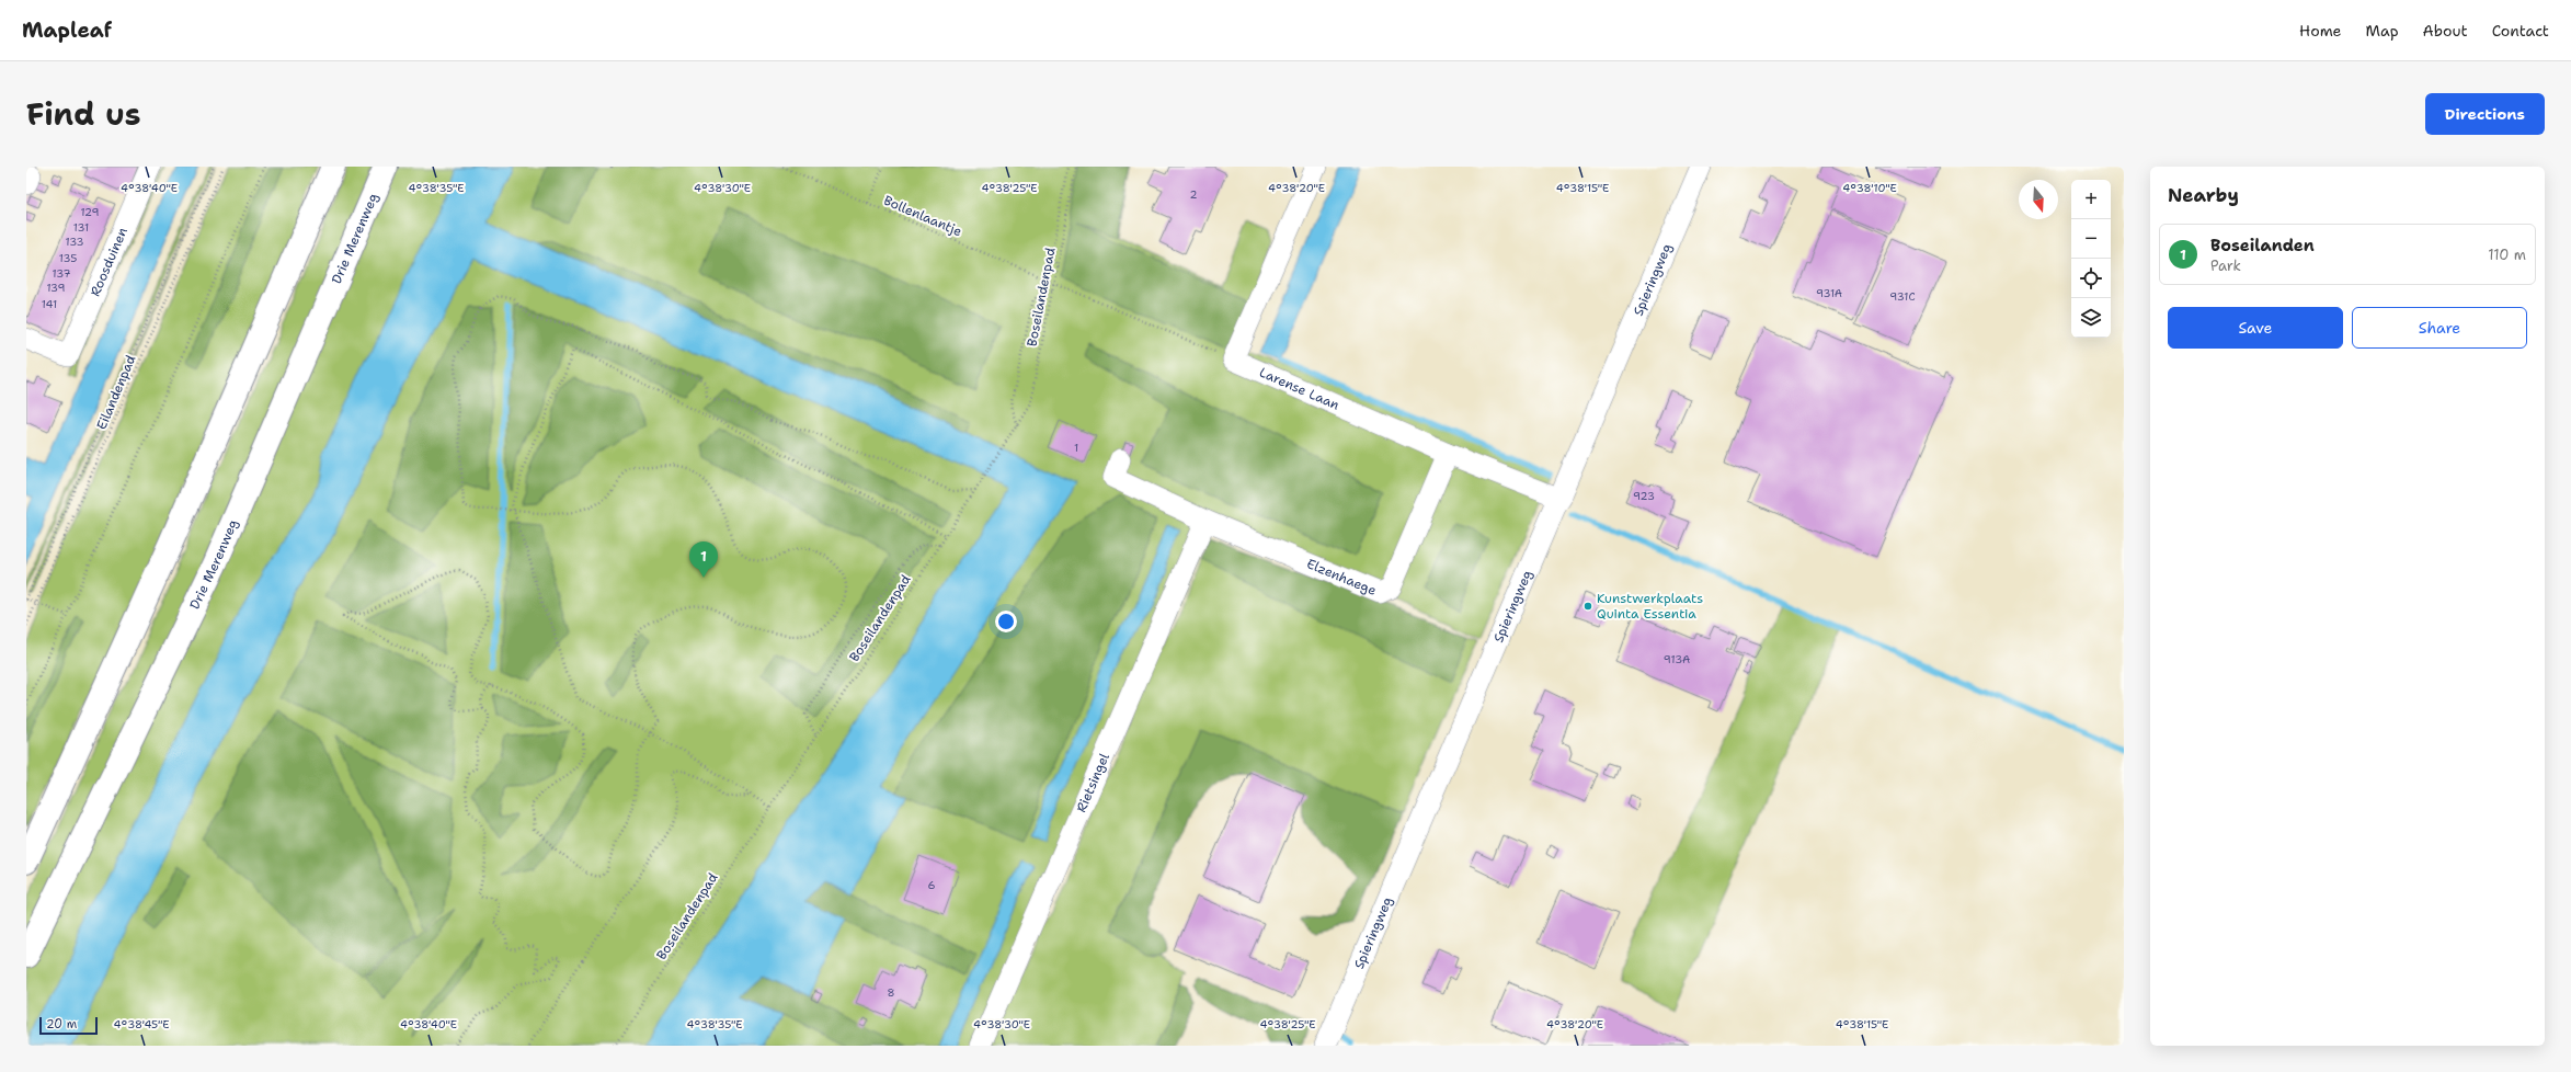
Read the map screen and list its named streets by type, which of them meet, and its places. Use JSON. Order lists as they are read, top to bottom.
{
  "streets": {
    "highway": ["Drie Merenweg"],
    "street": [
      "Roosduinen",
      "Spieringweg",
      "Larense Laan",
      "Elzenhaege",
      "Rietsingel"
    ],
    "path": ["Bollenlaantje", "Boseilandenpad", "Eilandenpad"]
  },
  "crossings": [
    ["Bollenlaantje", "Boseilandenpad"],
    ["Bollenlaantje", "Larense Laan"],
    ["Spieringweg", "Larense Laan"],
    ["Larense Laan", "Elzenhaege"],
    ["Elzenhaege", "Rietsingel"]
  ],
  "places": ["Kunstwerkplaats Quinta Essentia"],
  "house_numbers": [
    "2",
    "129",
    "131",
    "133",
    "135",
    "137",
    "139",
    "931A",
    "931C",
    "141",
    "1",
    "923",
    "913A",
    "6",
    "8"
  ],
  "scale_bar": "20 m",
  "north": "bottom",
  "page": {
    "header": "Mapleaf",
    "nav": [
      "Home",
      "Map",
      "About",
      "Contact"
    ],
    "title": "Find us",
    "buttons": [
      "Directions",
      ["Save", "Share"]
    ],
    "heading": "Nearby",
    "map_buttons": ["+", "−"],
    "list": [
      {
        "mark": "1",
        "name": "Boseilanden",
        "note": "Park",
        "value": "110 m"
      }
    ],
    "pins": "1",
    "scale": "20 m"
  },
  "coordinates": [
    "4°38'40\"E",
    "4°38'35\"E",
    "4°38'30\"E",
    "4°38'25\"E",
    "4°38'20\"E",
    "4°38'15\"E",
    "4°38'10\"E",
    "4°38'45\"E"
  ]
}
